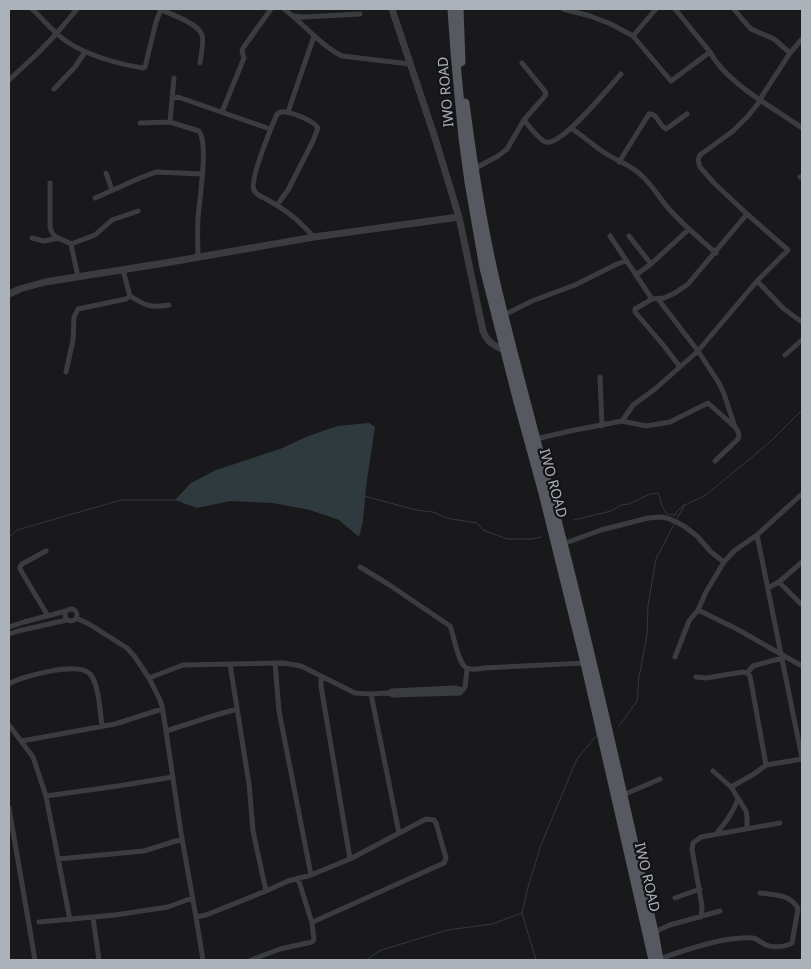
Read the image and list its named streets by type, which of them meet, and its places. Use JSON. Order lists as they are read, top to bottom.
{
  "streets": {
    "main road": ["IWO ROAD"]
  }
}
